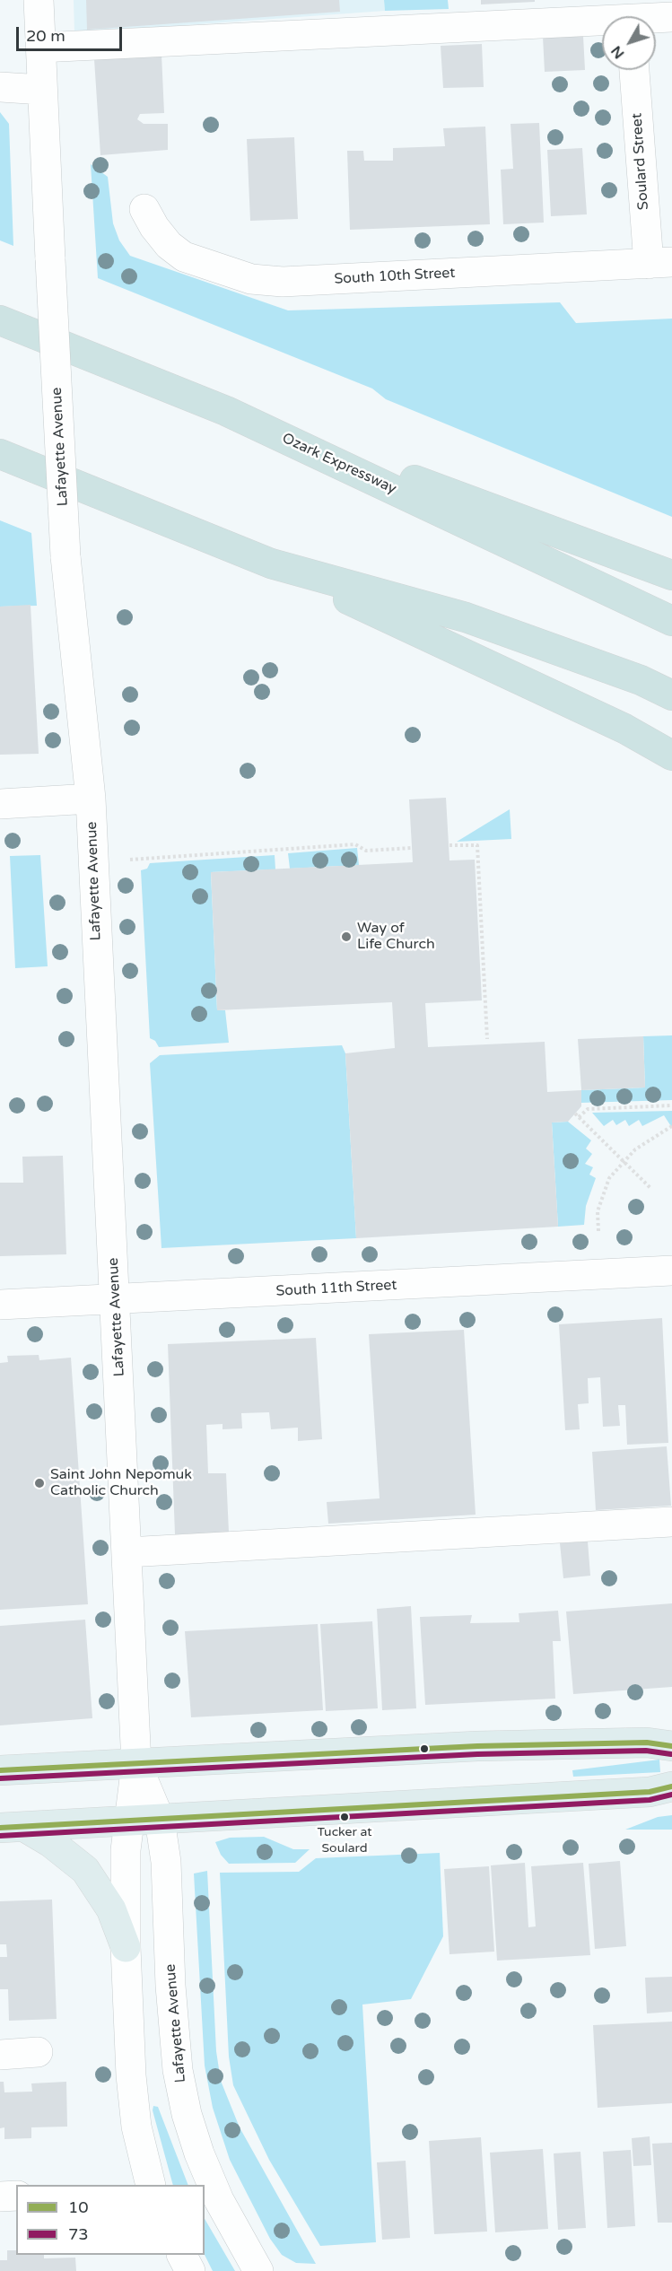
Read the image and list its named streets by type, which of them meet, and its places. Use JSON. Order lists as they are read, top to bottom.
{
  "streets": {
    "highway": ["Ozark Expressway"],
    "street": [
      "Soulard Street",
      "South 10th Street",
      "Lafayette Avenue",
      "South 11th Street"
    ]
  },
  "crossings": [
    ["Soulard Street", "South 10th Street"],
    ["Lafayette Avenue", "South 11th Street"]
  ],
  "places": ["Way of Life Church", "Saint John Nepomuk Catholic Church", "Tucker at Soulard"],
  "lines": ["transit line 10", "transit line 73"],
  "legend": ["10", "73"],
  "scale_bar": "20 m",
  "north": "bottom left"
}
